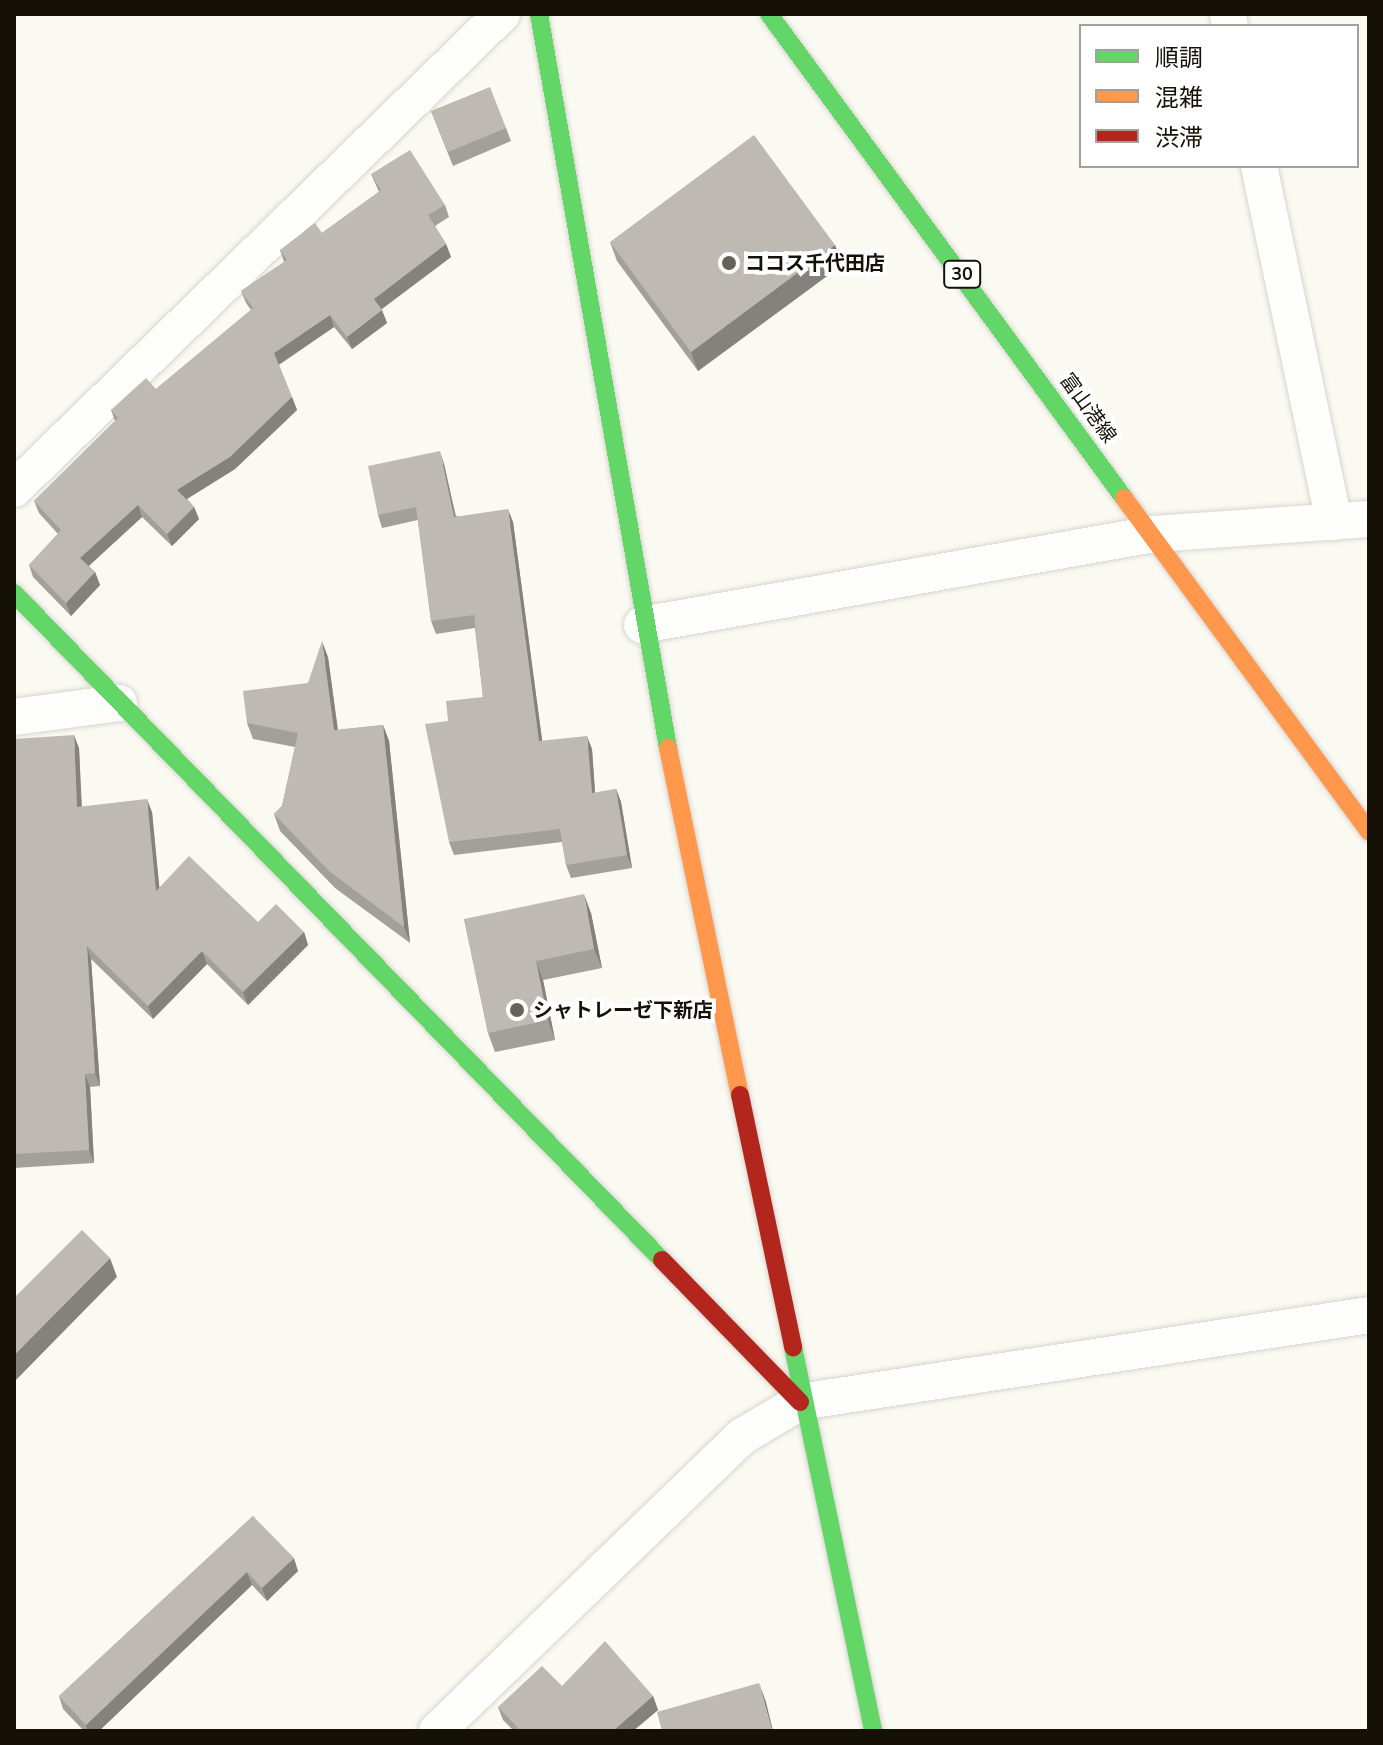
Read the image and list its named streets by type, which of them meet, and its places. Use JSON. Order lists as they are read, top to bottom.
{
  "streets": {
    "street": ["30", "富山港線"]
  },
  "places": ["ココス千代田店", "シャトレーゼ下新店"],
  "legend": ["順調", "混雑", "渋滞"]
}
